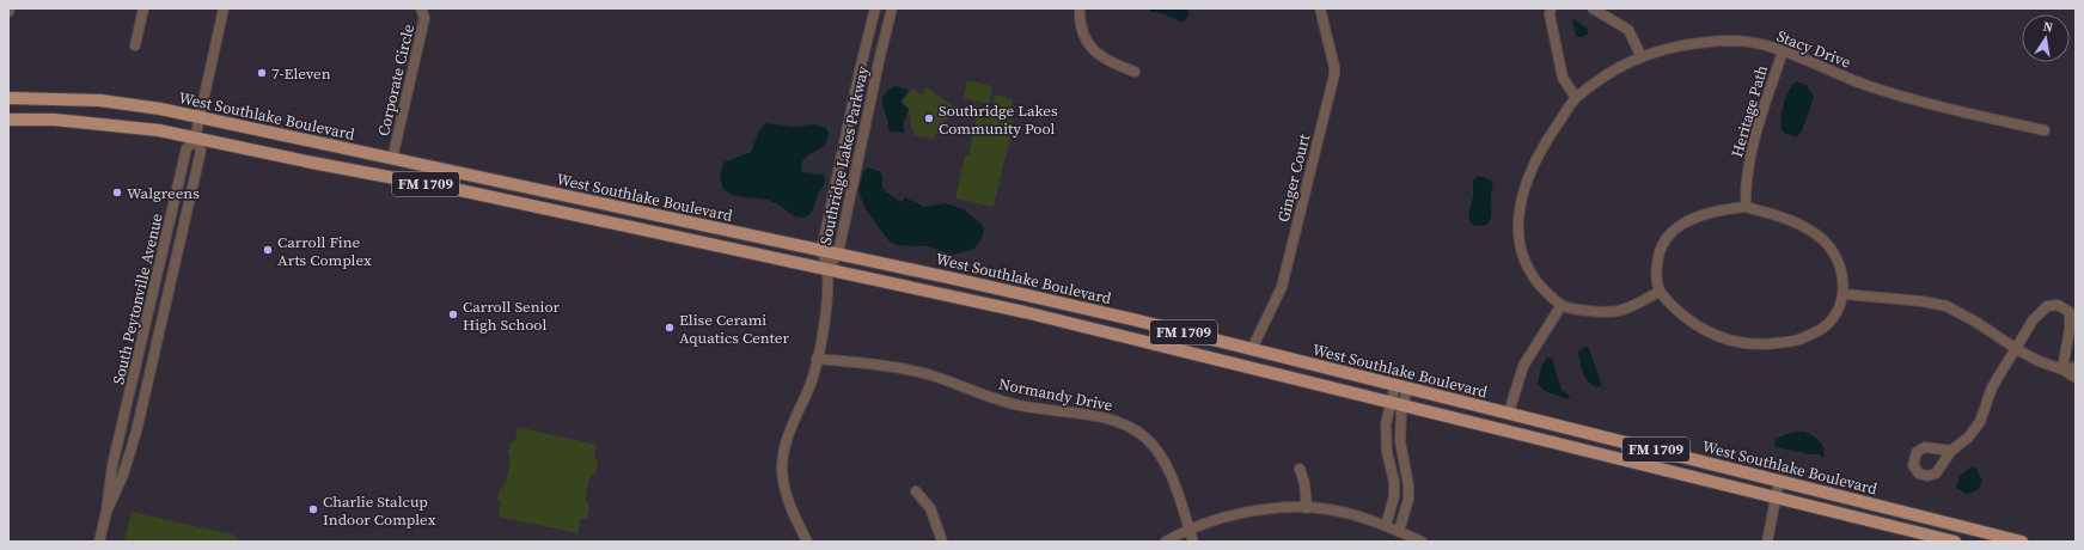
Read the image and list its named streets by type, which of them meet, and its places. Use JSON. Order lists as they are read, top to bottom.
{
  "streets": {
    "main road": ["West Southlake Boulevard", "FM 1709"],
    "street": [
      "Stacy Drive",
      "Corporate Circle",
      "Heritage Path",
      "Southridge Lakes Parkway",
      "Ginger Court",
      "South Peytonville Avenue",
      "Normandy Drive"
    ]
  },
  "crossings": [
    ["Stacy Drive", "Heritage Path"],
    ["Corporate Circle", "West Southlake Boulevard"],
    ["West Southlake Boulevard", "Southridge Lakes Parkway"],
    ["West Southlake Boulevard", "Ginger Court"],
    ["West Southlake Boulevard", "South Peytonville Avenue"]
  ],
  "places": [
    "7-Eleven",
    "Southridge Lakes Community Pool",
    "Walgreens",
    "Carroll Fine Arts Complex",
    "Carroll Senior High School",
    "Elise Cerami Aquatics Center",
    "Charlie Stalcup Indoor Complex"
  ],
  "north": "top"
}
